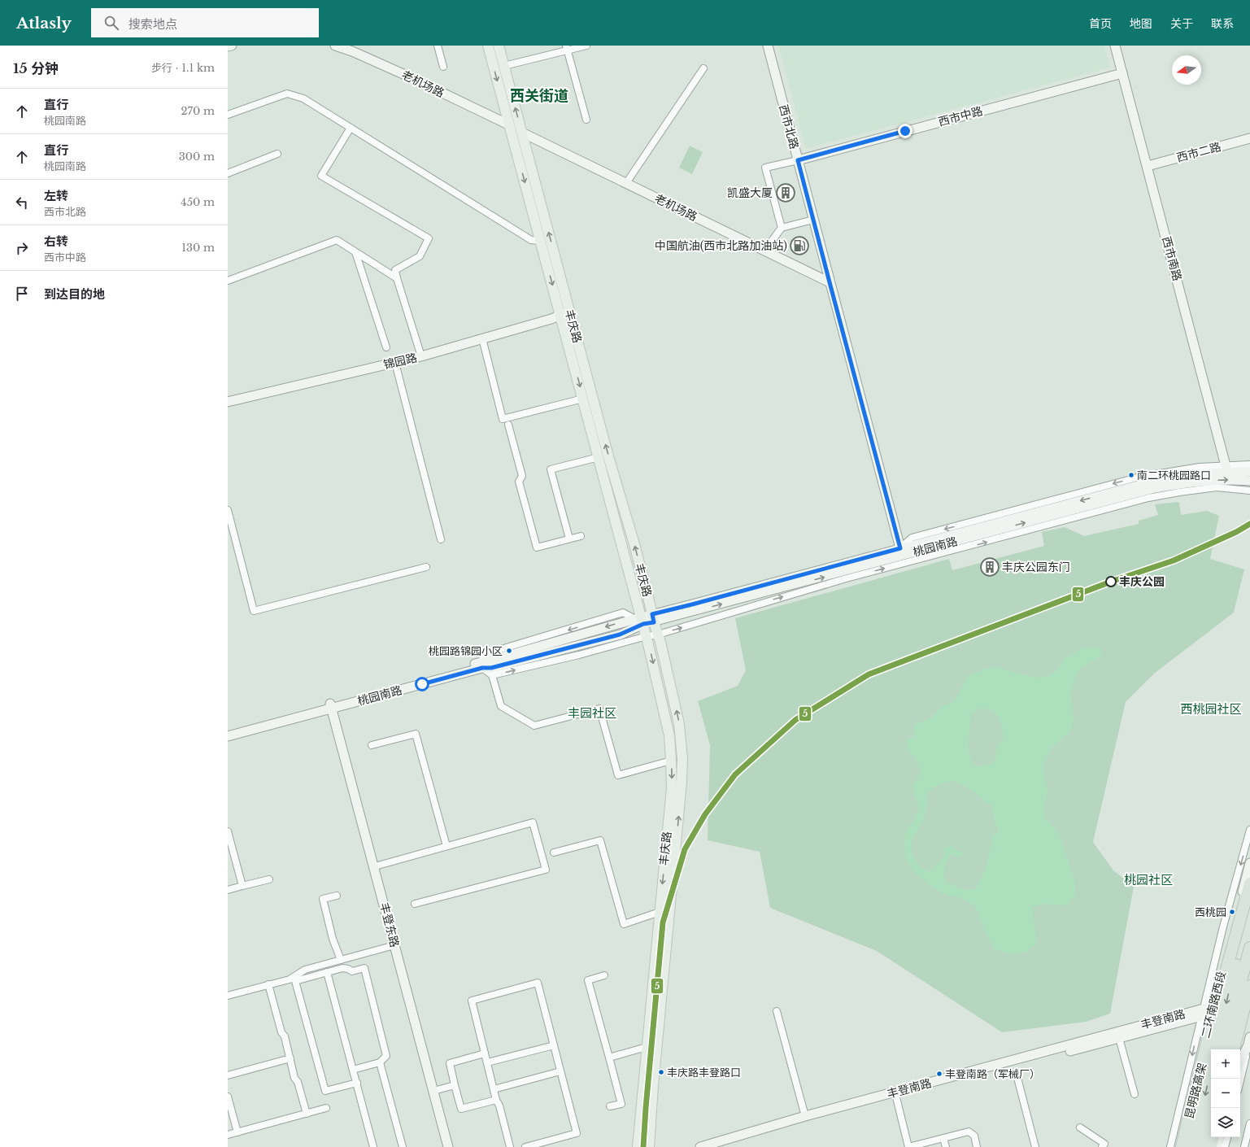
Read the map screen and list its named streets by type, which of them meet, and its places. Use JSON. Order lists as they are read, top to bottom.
{
  "streets": {
    "highway": ["二环南路西段", "昆明路高架"],
    "main road": ["丰庆路"],
    "street": [
      "老机场路",
      "西市中路",
      "西市北路",
      "西市二路",
      "西市南路",
      "锦园路",
      "桃园南路",
      "丰登东路",
      "丰登南路"
    ]
  },
  "crossings": [
    ["老机场路", "西市北路"],
    ["老机场路", "丰庆路"],
    ["西市中路", "西市北路"],
    ["西市中路", "西市南路"],
    ["西市北路", "桃园南路"],
    ["西市二路", "西市南路"],
    ["西市南路", "桃园南路"],
    ["丰庆路", "锦园路"],
    ["丰庆路", "桃园南路"],
    ["桃园南路", "丰登东路"],
    ["二环南路西段", "丰登南路"],
    ["二环南路西段", "昆明路高架"]
  ],
  "districts": [
    "西关街道",
    "西桃园社区",
    "丰园社区",
    "桃园社区"
  ],
  "places": {
    "building": ["凯盛大厦", "丰庆公园东门"],
    "fuel station": ["中国航油(西市北路加油站)"],
    "other": [
      "南二环桃园路口",
      "丰庆公园",
      "桃园路锦园小区",
      "西桃园",
      "丰庆路丰登路口",
      "丰登南路（军械厂）"
    ]
  },
  "lines": ["transit line 5"],
  "north": "left",
  "page": {
    "header": "Atlasly",
    "search": "搜索地点",
    "nav": [
      "首页",
      "地图",
      "关于",
      "联系"
    ],
    "heading": ["15 分钟", "步行 · 1.1 km"],
    "list": [
      ["直行", "桃园南路", "270 m"],
      ["直行", "桃园南路", "300 m"],
      ["左转", "西市北路", "450 m"],
      ["右转", "西市中路", "130 m"],
      "到达目的地"
    ],
    "map_buttons": ["+", "−"]
  }
}
